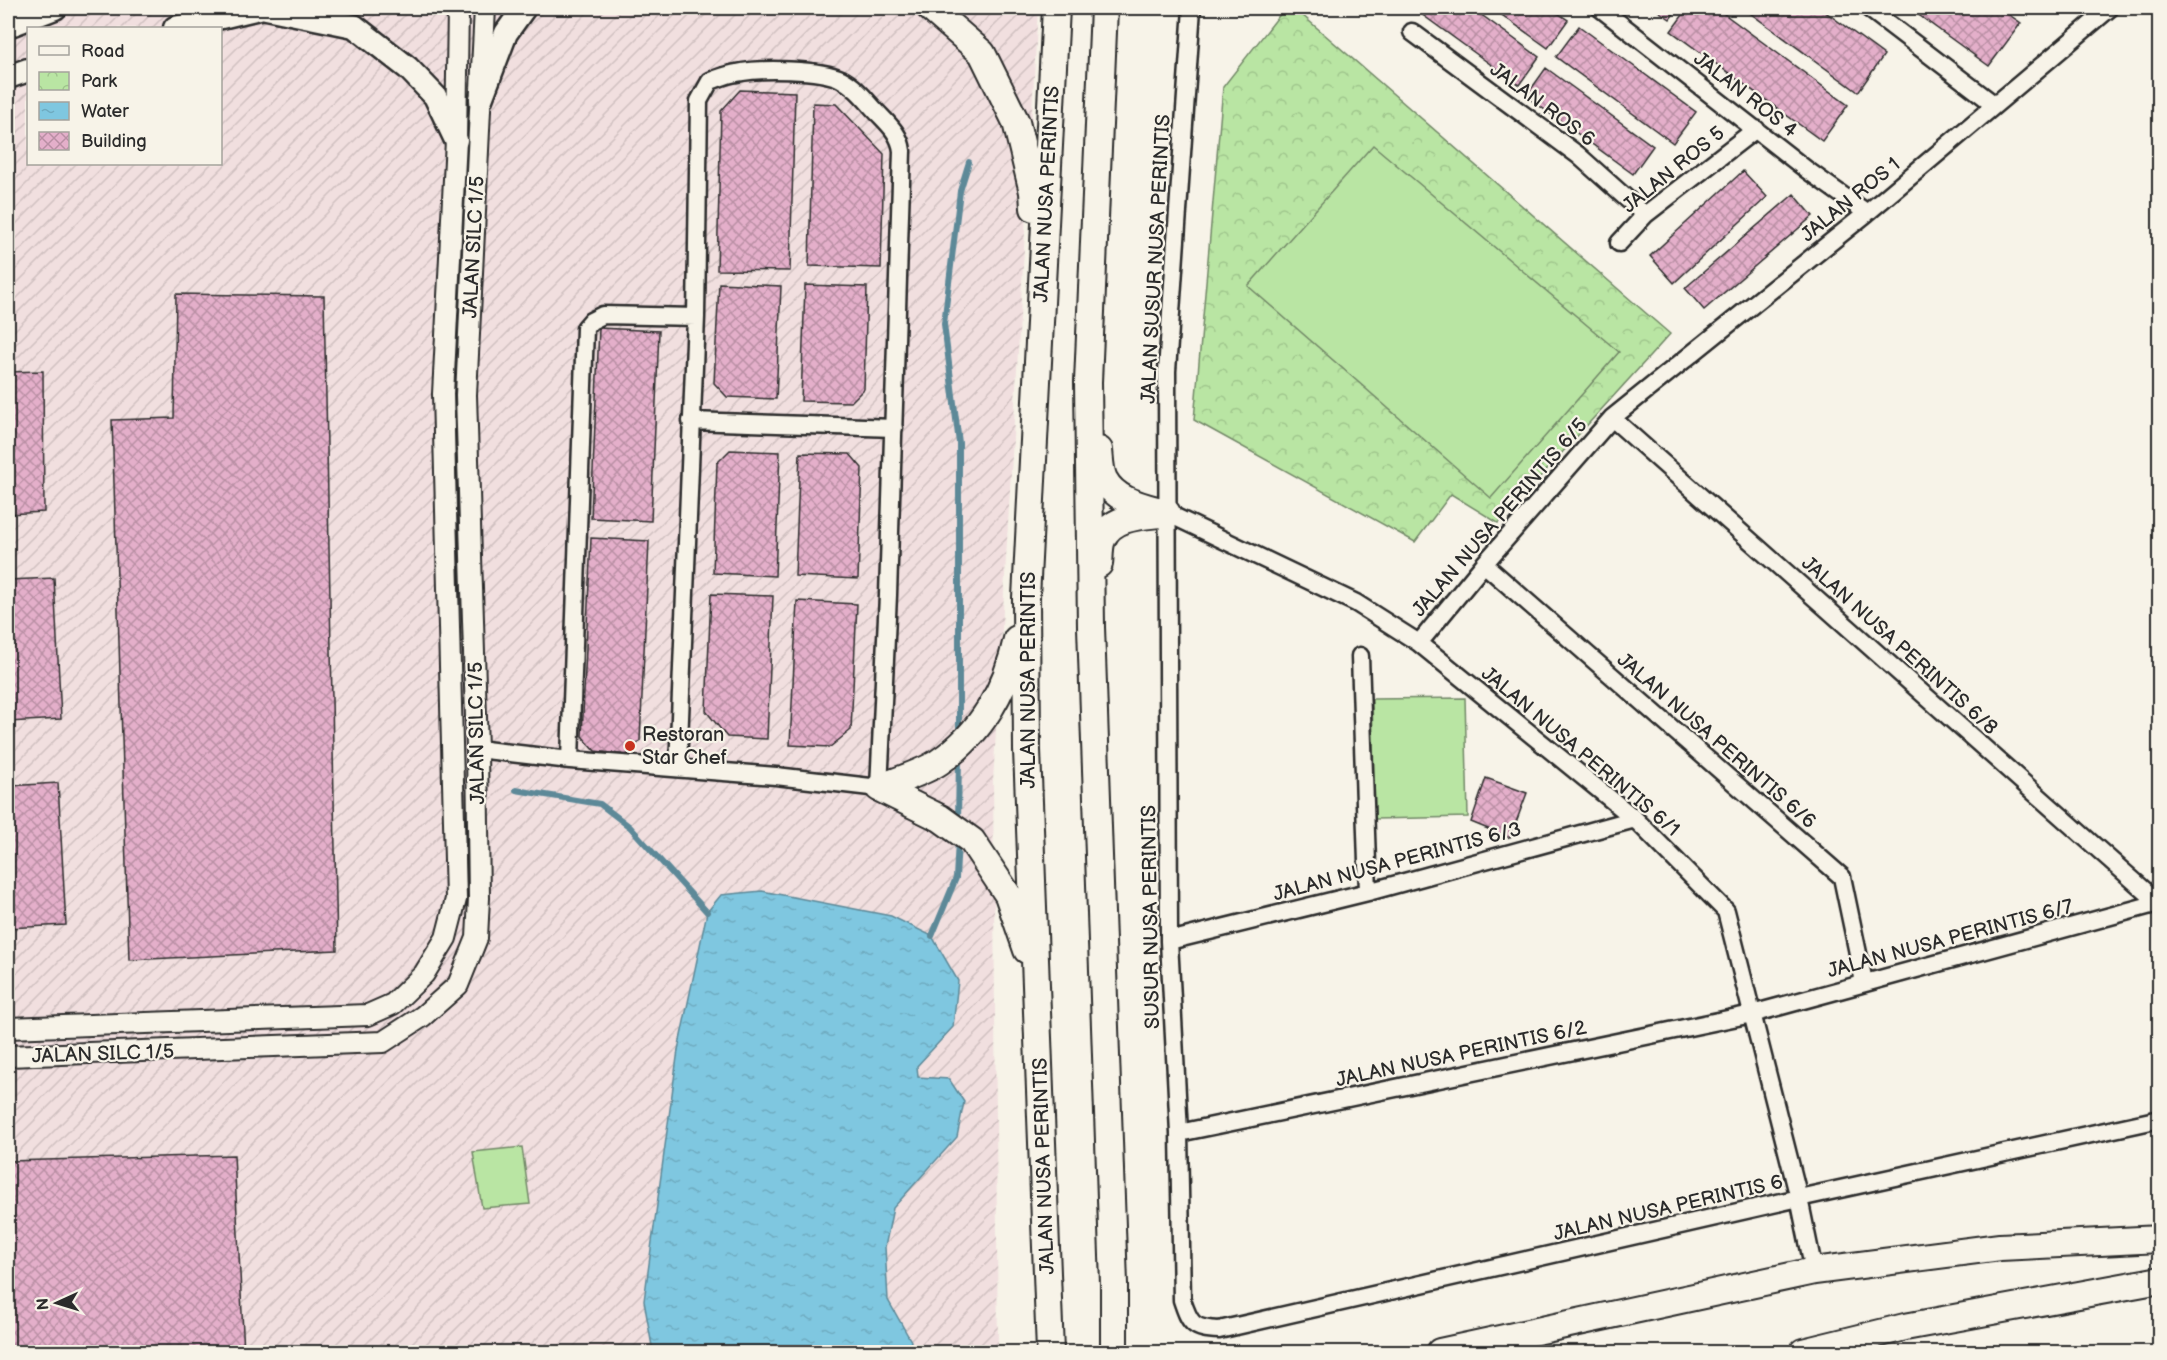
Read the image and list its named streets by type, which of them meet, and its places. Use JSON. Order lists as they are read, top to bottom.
{
  "streets": {
    "main road": ["JALAN NUSA PERINTIS"],
    "street": [
      "JALAN ROS 4",
      "JALAN ROS 6",
      "JALAN ROS 5",
      "JALAN ROS 1",
      "JALAN SILC 1/5",
      "JALAN SUSUR NUSA PERINTIS",
      "JALAN NUSA PERINTIS 6/5",
      "JALAN NUSA PERINTIS 6/8",
      "JALAN NUSA PERINTIS 6/6",
      "JALAN NUSA PERINTIS 6/1",
      "JALAN NUSA PERINTIS 6/3",
      "SUSUR NUSA PERINTIS",
      "JALAN NUSA PERINTIS 6/7",
      "JALAN NUSA PERINTIS 6/2",
      "JALAN NUSA PERINTIS 6"
    ]
  },
  "crossings": [
    ["JALAN ROS 4", "JALAN ROS 5"],
    ["JALAN ROS 4", "JALAN ROS 1"],
    ["JALAN ROS 6", "JALAN ROS 5"],
    ["JALAN ROS 1", "JALAN NUSA PERINTIS 6/5"],
    ["JALAN ROS 1", "JALAN NUSA PERINTIS 6/8"],
    ["JALAN SUSUR NUSA PERINTIS", "JALAN NUSA PERINTIS 6/1"],
    ["JALAN SUSUR NUSA PERINTIS", "SUSUR NUSA PERINTIS"],
    ["JALAN NUSA PERINTIS 6/5", "JALAN NUSA PERINTIS 6/8"],
    ["JALAN NUSA PERINTIS 6/5", "JALAN NUSA PERINTIS 6/6"],
    ["JALAN NUSA PERINTIS 6/5", "JALAN NUSA PERINTIS 6/1"],
    ["JALAN NUSA PERINTIS 6/8", "JALAN NUSA PERINTIS 6/7"],
    ["JALAN NUSA PERINTIS 6/6", "JALAN NUSA PERINTIS 6/7"],
    ["JALAN NUSA PERINTIS 6/1", "JALAN NUSA PERINTIS 6/3"],
    ["JALAN NUSA PERINTIS 6/1", "SUSUR NUSA PERINTIS"],
    ["JALAN NUSA PERINTIS 6/1", "JALAN NUSA PERINTIS 6/7"],
    ["JALAN NUSA PERINTIS 6/1", "JALAN NUSA PERINTIS 6/2"],
    ["JALAN NUSA PERINTIS 6/1", "JALAN NUSA PERINTIS 6"],
    ["JALAN NUSA PERINTIS 6/3", "SUSUR NUSA PERINTIS"],
    ["SUSUR NUSA PERINTIS", "JALAN NUSA PERINTIS 6/2"],
    ["SUSUR NUSA PERINTIS", "JALAN NUSA PERINTIS 6"],
    ["JALAN NUSA PERINTIS 6/7", "JALAN NUSA PERINTIS 6/2"]
  ],
  "places": ["Restoran Star Chef"],
  "legend": [
    "Road",
    "Park",
    "Water",
    "Building"
  ],
  "north": "left"
}
